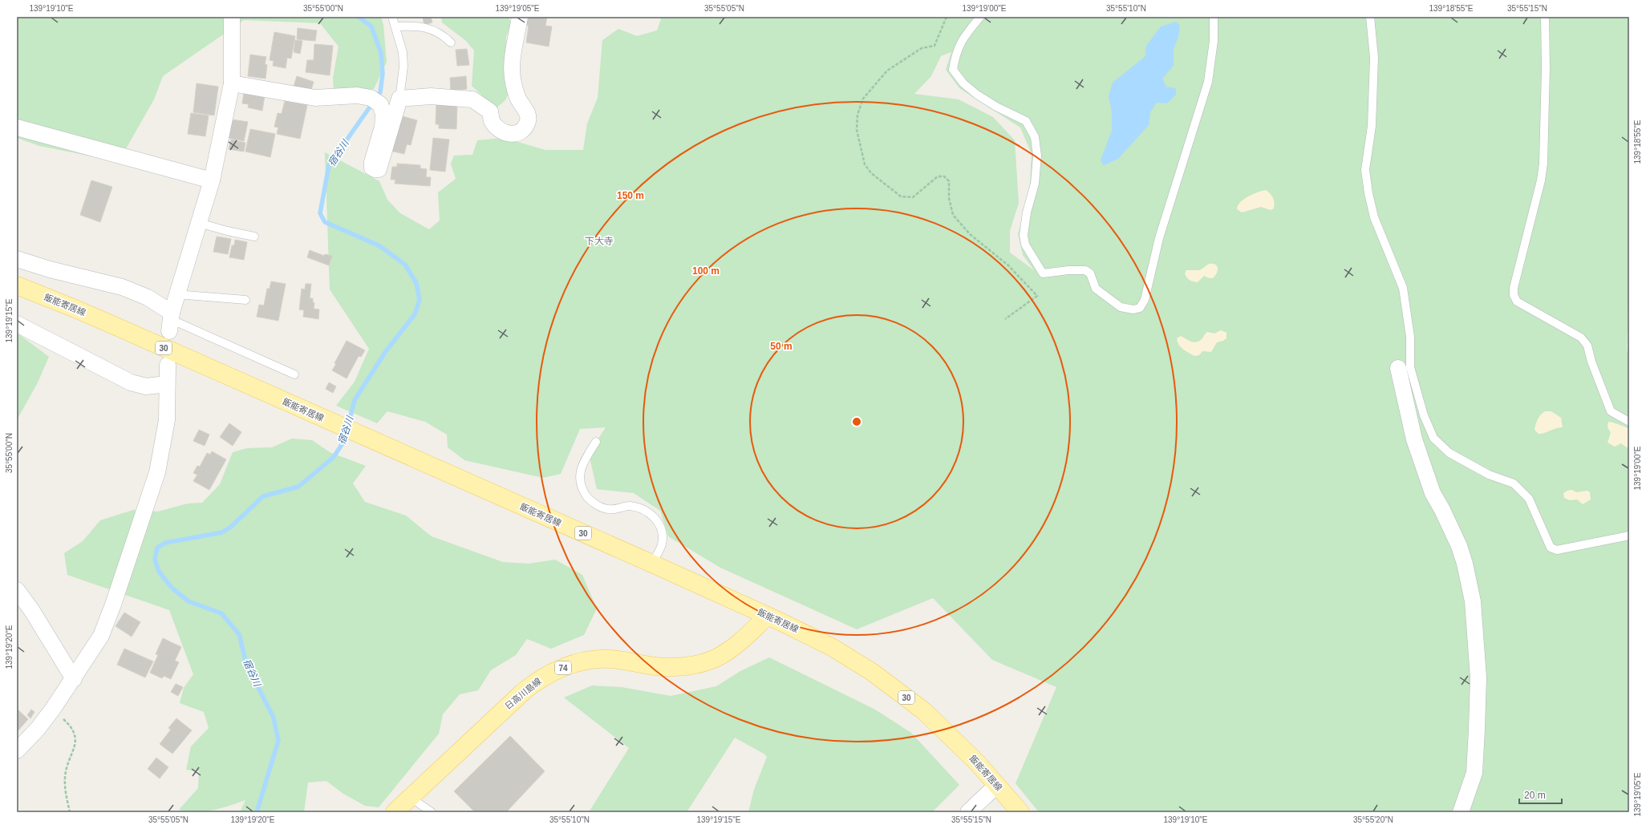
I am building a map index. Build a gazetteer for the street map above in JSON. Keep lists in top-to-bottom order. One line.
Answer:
{"streets":{"main road":["飯能寄居線","30","74","日高川島線"]},"crossings":[["飯能寄居線","日高川島線"]],"districts":["下大寺"],"water":["宿谷川"],"scale_bar":"20 m","coordinates":["139°19'10\"E","35°55'00\"N","139°19'05\"E","35°55'05\"N","139°19'00\"E","35°55'10\"N","139°18'55\"E","35°55'15\"N","139°19'15\"E","139°19'20\"E","35°55'20\"N"],"rings":["150 m","100 m","50 m"]}
